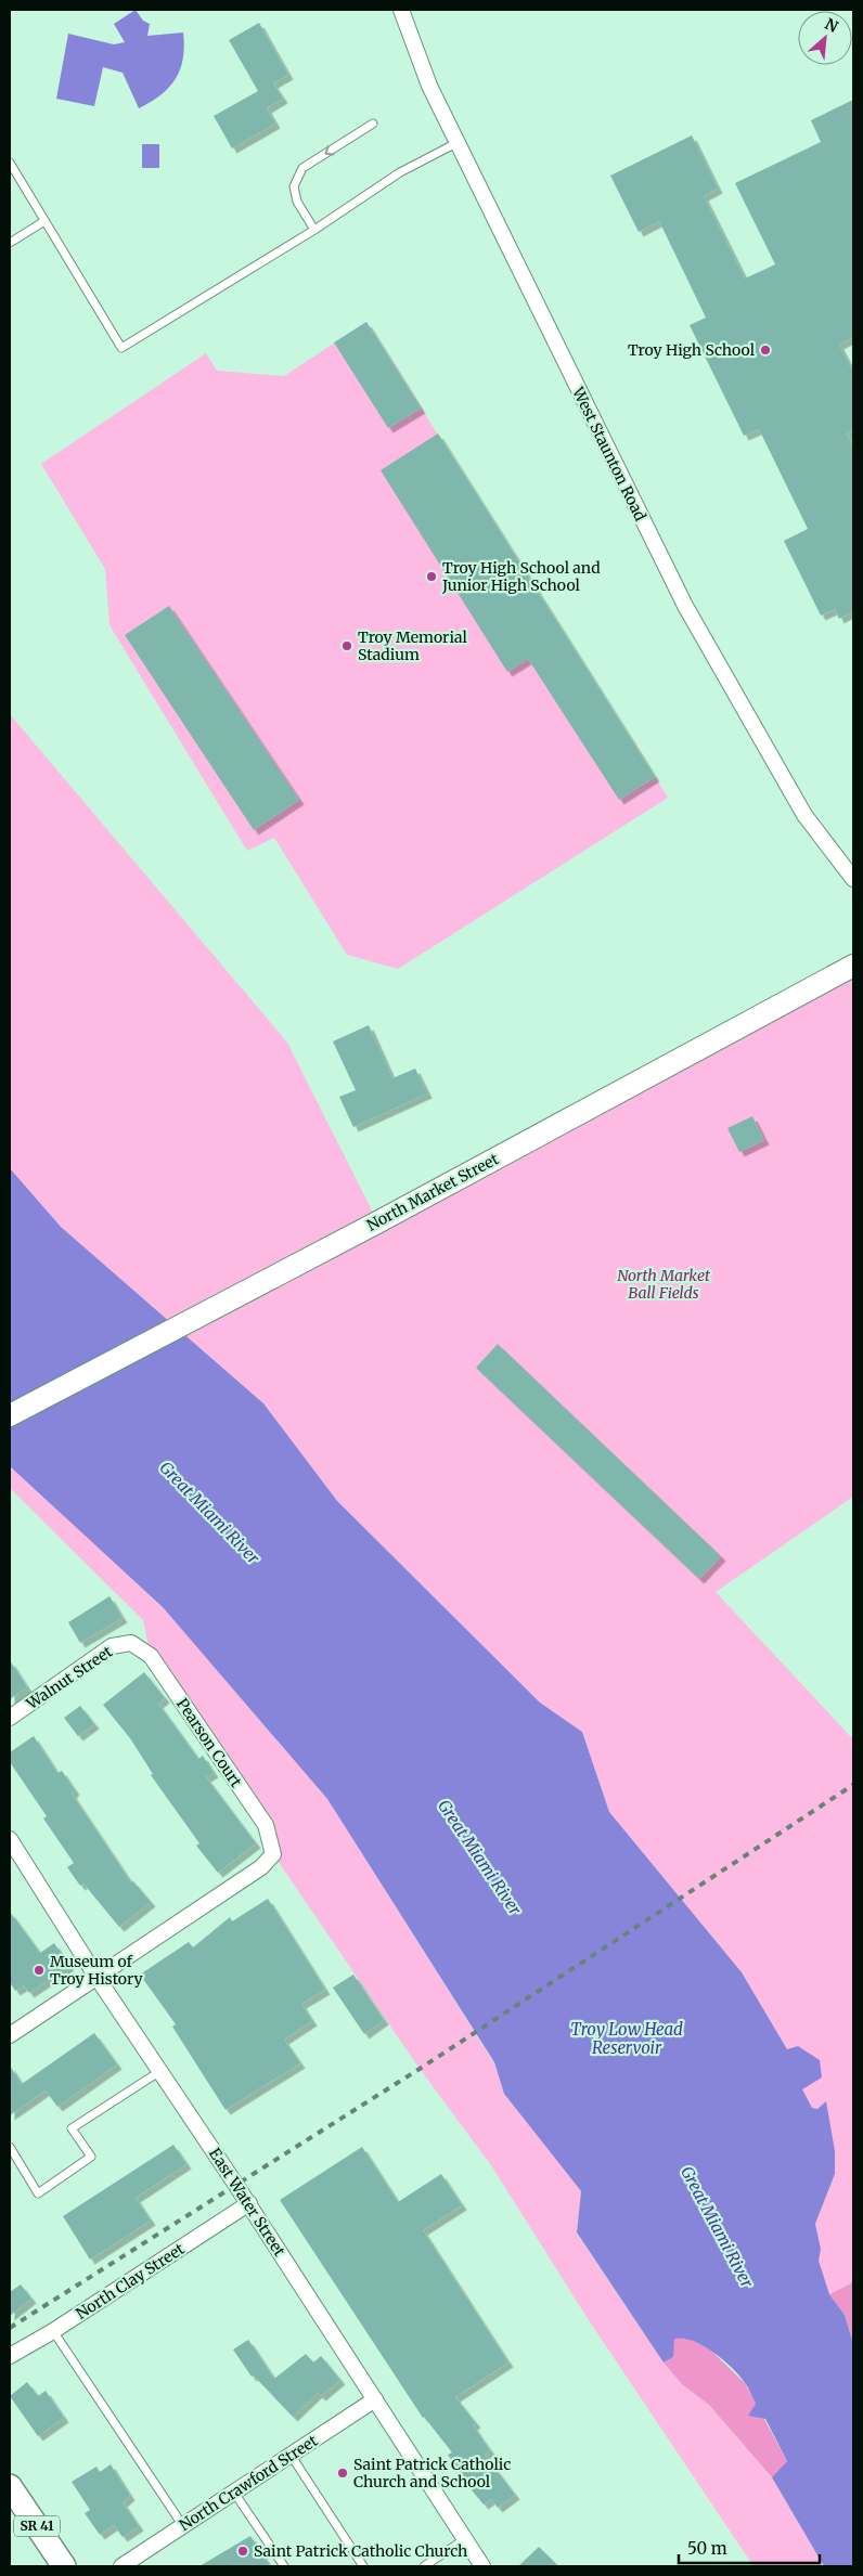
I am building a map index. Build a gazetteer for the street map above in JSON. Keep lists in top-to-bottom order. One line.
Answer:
{"streets":{"main road":["North Market Street","SR 41"],"street":["West Staunton Road","Walnut Street","Pearson Court","East Water Street","North Clay Street","North Crawford Street"]},"crossings":[["Walnut Street","Pearson Court"],["Pearson Court","East Water Street"],["East Water Street","North Clay Street"],["East Water Street","North Crawford Street"]],"water":["Great Miami River","Troy Low Head Reservoir"],"parks":["North Market Ball Fields"],"places":["Troy High School","Troy High School and Junior High School","Troy Memorial Stadium","Museum of Troy History","Saint Patrick Catholic Church and School","Saint Patrick Catholic Church"],"scale_bar":"50 m","north":"top right"}
